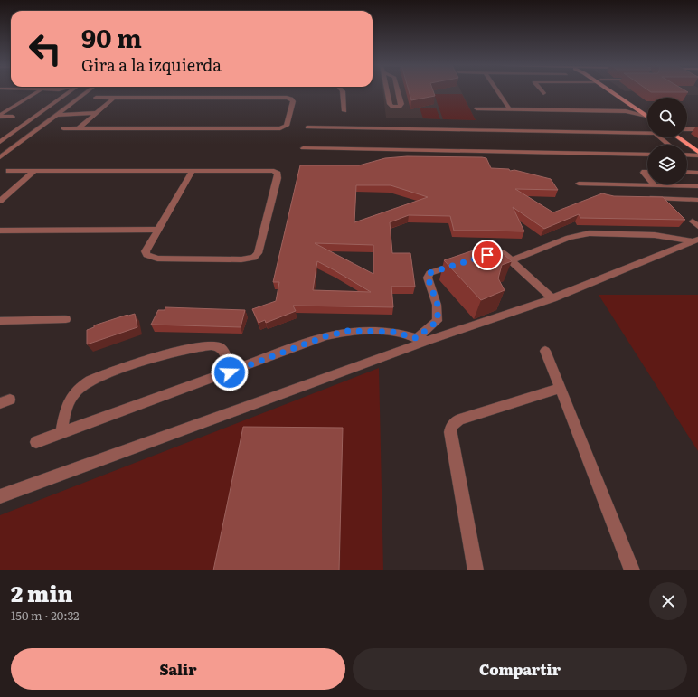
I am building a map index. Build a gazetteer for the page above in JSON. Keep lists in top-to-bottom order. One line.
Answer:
{"page":{"turn":["90 m","Gira a la izquierda"],"heading":["2 min","150 m · 20:32"],"buttons":["Salir","Compartir"]}}
